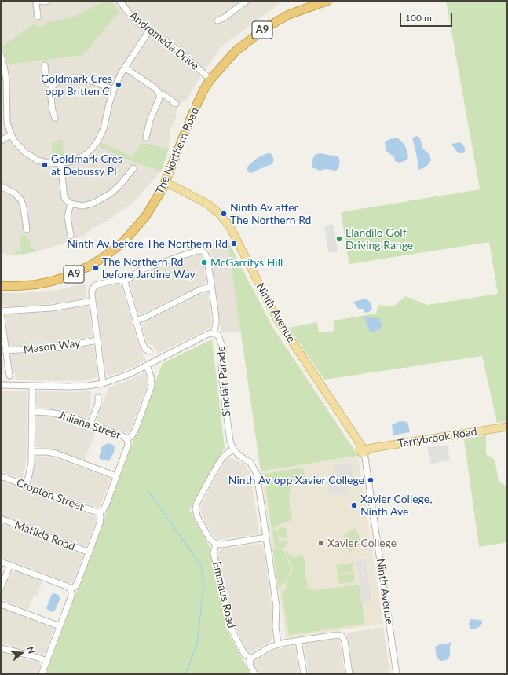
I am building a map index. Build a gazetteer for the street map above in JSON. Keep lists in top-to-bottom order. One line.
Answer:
{"streets":{"highway":["A9","The Northern Road"],"main road":["Ninth Avenue","Terrybrook Road"],"street":["Andromeda Drive","Mason Way","Sinclair Parade","Juliana Street","Cropton Street","Matilda Road","Emmaus Road"]},"crossings":[["Andromeda Drive","The Northern Road"],["The Northern Road","Ninth Avenue"],["Ninth Avenue","Terrybrook Road"]],"places":["Goldmark Cres opp Britten Cl","Goldmark Cres at Debussy Pl","Ninth Av after The Northern Rd","Llandilo Golf Driving Range","Ninth Av before The Northern Rd","McGarritys Hill","The Northern Rd before Jardine Way","Ninth Av opp Xavier College","Xavier College, Ninth Ave","Xavier College"],"scale_bar":"100 m","north":"right"}
